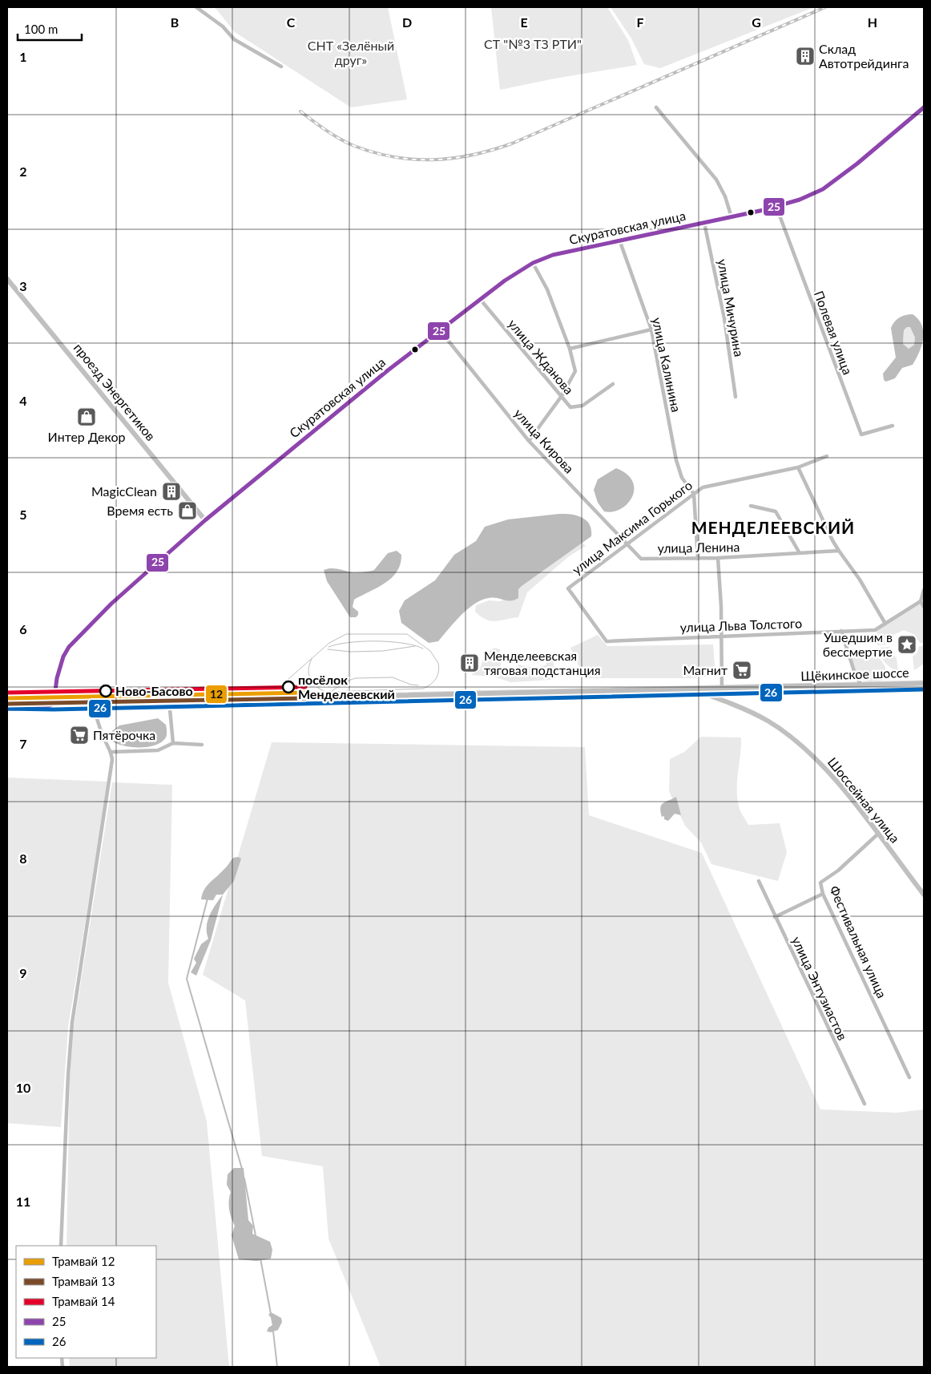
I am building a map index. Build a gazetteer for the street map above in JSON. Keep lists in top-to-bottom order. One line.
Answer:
{"streets":{"main road":["Щёкинское шоссе"],"street":["Скуратовская улица","улица Мичурина","Полевая улица","улица Жданова","улица Калинина","проезд Энергетиков","улица Кирова","улица Максима Горького","улица Ленина","улица Льва Толстого","Шоссейная улица","Фестивальная улица","улица Энтузиастов"]},"crossings":[["Скуратовская улица","улица Мичурина"],["Скуратовская улица","Полевая улица"],["Скуратовская улица","улица Жданова"],["Скуратовская улица","улица Калинина"],["Скуратовская улица","проезд Энергетиков"],["Скуратовская улица","улица Кирова"],["улица Калинина","улица Максима Горького"],["улица Кирова","улица Максима Горького"],["улица Кирова","улица Ленина"],["улица Максима Горького","улица Льва Толстого"],["Щёкинское шоссе","Шоссейная улица"],["Шоссейная улица","Фестивальная улица"]],"districts":["МЕНДЕЛЕЕВСКИЙ"],"parks":["СТ \"№3 ТЗ РТИ\"","СНТ «Зелёный друг»"],"places":{"building":["Склад Автотрейдинга","MagicClean","Менделеевская тяговая подстанция"],"shop":["Интер Декор","Время есть"],"place":["Ушедшим в бессмертие"],"supermarket":["Магнит","Пятёрочка"],"other":["посёлок Менделеевский","Ново-Басово"]},"lines":["transit line 25","tram line 14","transit line 26","tram line 12","tram line 13"],"legend":["Трамвай 12","Трамвай 13","Трамвай 14","25","26"],"scale_bar":"100 m","grid":{"columns":["B","C","D","E","F","G","H"],"rows":["1","2","3","4","5","6","7","8","9","10","11"]}}
